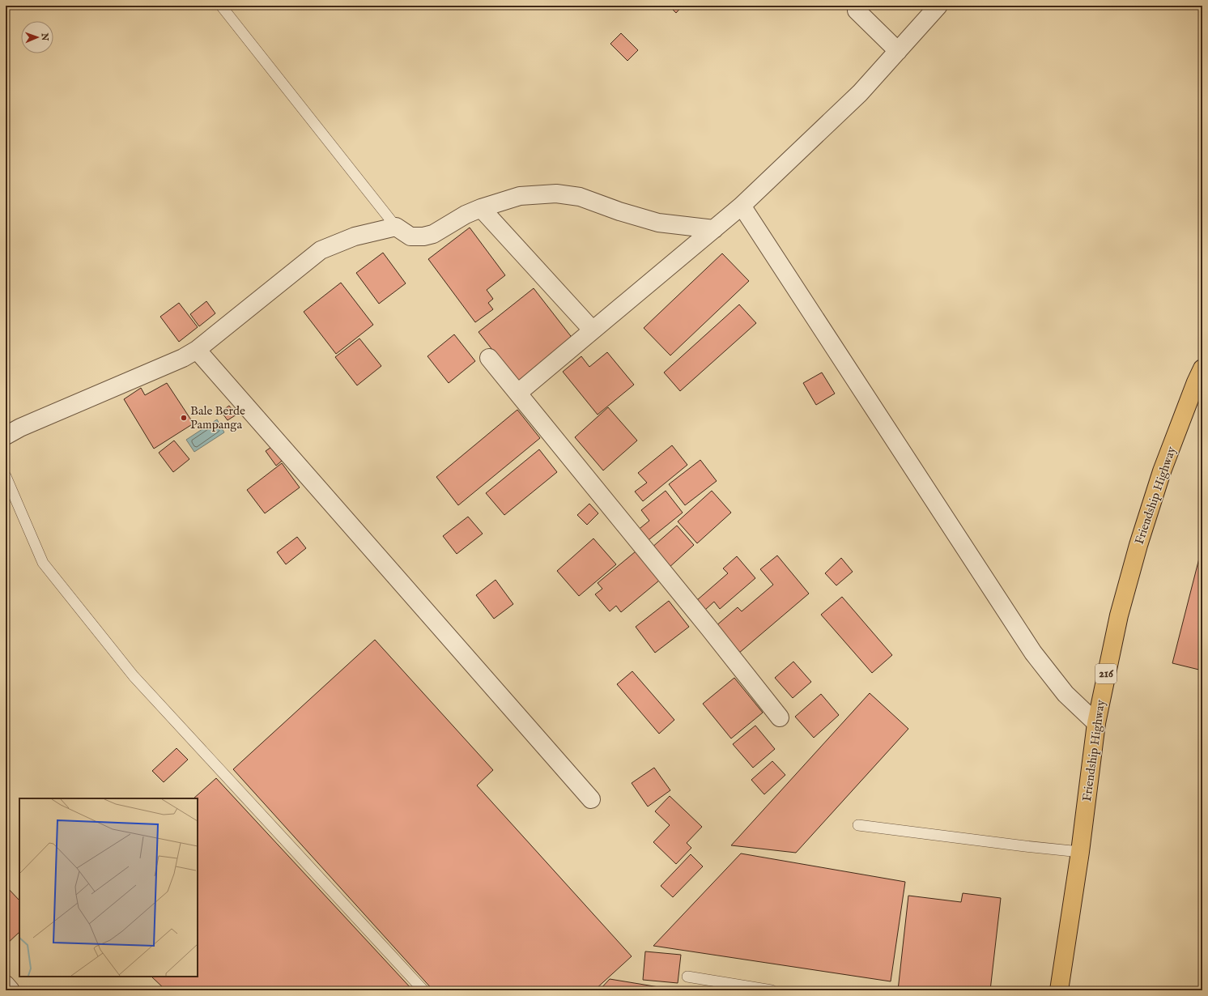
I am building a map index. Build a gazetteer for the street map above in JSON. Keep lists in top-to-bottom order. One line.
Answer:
{"streets":{"main road":["Friendship Highway","216"]},"places":["Bale Berde Pampanga"],"north":"right"}
